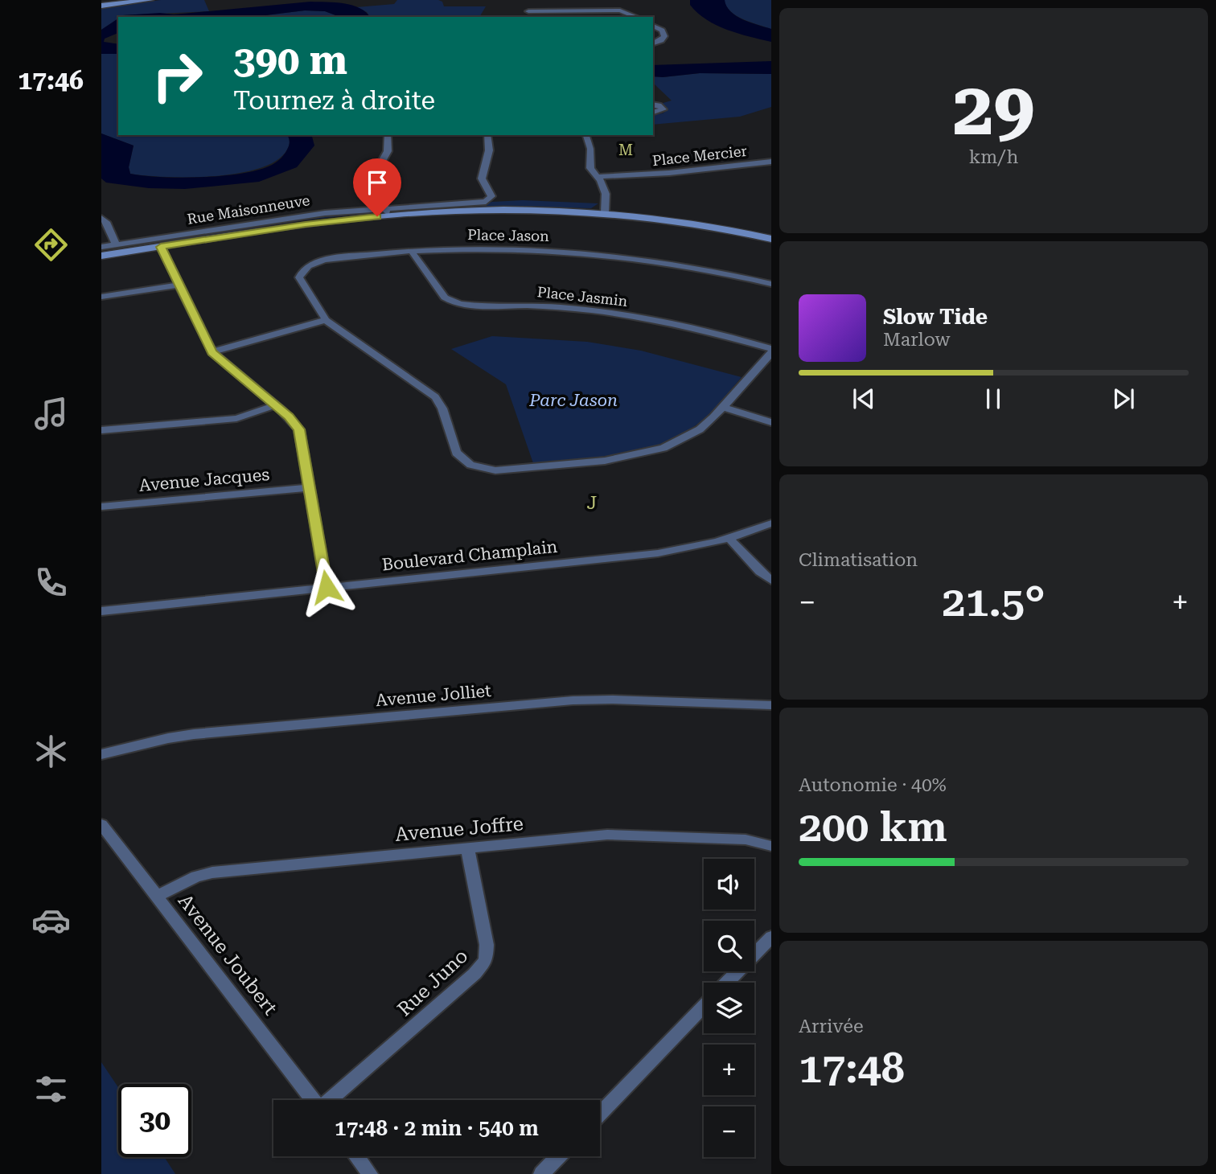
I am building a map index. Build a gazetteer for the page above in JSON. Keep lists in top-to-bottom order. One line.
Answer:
{"streets":{"street":["Place Mercier","Rue Maisonneuve","Place Jason","Place Jasmin","Avenue Jacques","Boulevard Champlain","Avenue Jolliet","Avenue Joffre","Avenue Joubert","Rue Juno"]},"crossings":[["Place Jason","Place Jasmin"],["Avenue Joffre","Avenue Joubert"],["Avenue Joffre","Rue Juno"]],"districts":["M","J"],"parks":["Parc Jason"],"page":{"tabs":"17:46","tile":[["29","km/h"],"Climatisation",["Autonomie · 40%","200 km"],["Arrivée","17:48"]],"turn":["390 m","Tournez à droite"],"song":["Slow Tide","Marlow"],"heat":["−","21.5°","+"],"map_buttons":["+","−"],"limit":"30","trip":"17:48 · 2 min · 540 m"}}
